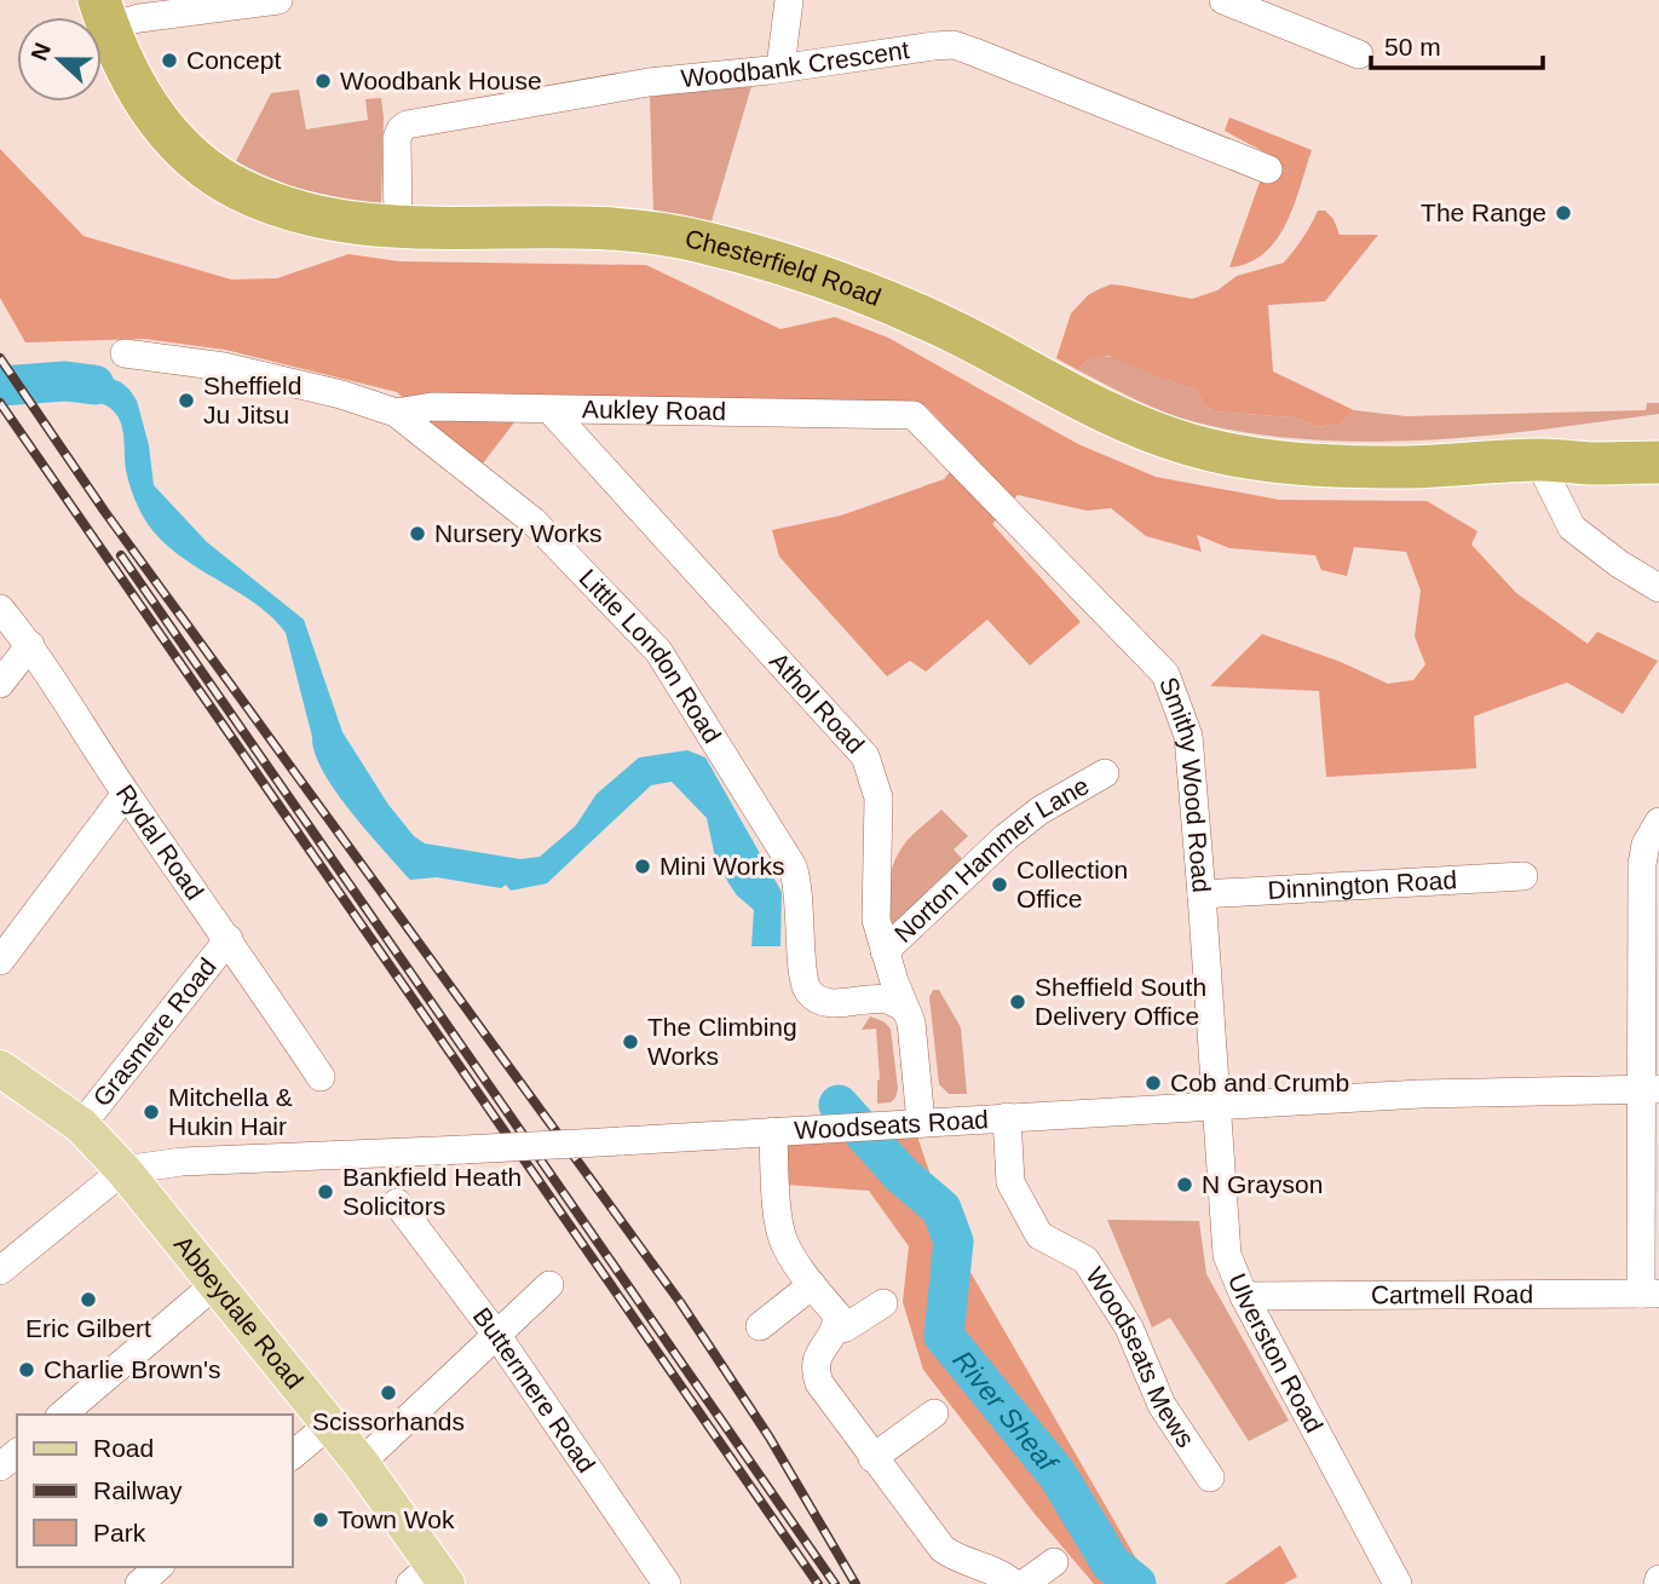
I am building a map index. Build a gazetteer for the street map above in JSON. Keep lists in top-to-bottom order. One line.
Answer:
{"streets":{"highway":["Chesterfield Road"],"main road":["Abbeydale Road"],"street":["Woodbank Crescent","Aukley Road","Little London Road","Athol Road","Smithy Wood Road","Rydal Road","Norton Hammer Lane","Dinnington Road","Grasmere Road","Woodseats Road","Cartmell Road","Ulverston Road","Woodseats Mews","Buttermere Road"]},"crossings":[["Woodbank Crescent","Chesterfield Road"],["Aukley Road","Little London Road"],["Aukley Road","Athol Road"],["Aukley Road","Smithy Wood Road"],["Little London Road","Athol Road"],["Athol Road","Norton Hammer Lane"],["Athol Road","Woodseats Road"],["Smithy Wood Road","Dinnington Road"],["Smithy Wood Road","Woodseats Road"],["Smithy Wood Road","Ulverston Road"],["Rydal Road","Grasmere Road"],["Grasmere Road","Abbeydale Road"],["Woodseats Road","Abbeydale Road"],["Woodseats Road","Ulverston Road"],["Woodseats Road","Woodseats Mews"],["Cartmell Road","Ulverston Road"]],"water":["River Sheaf"],"places":["Concept","Woodbank House","The Range","Sheffield Ju Jitsu","Nursery Works","Mini Works","Collection Office","Sheffield South Delivery Office","The Climbing Works","Cob and Crumb","Mitchella & Hukin Hair","N Grayson","Bankfield Heath Solicitors","Eric Gilbert","Charlie Brown's","Scissorhands","Town Wok"],"legend":["Road","Railway","Park"],"scale_bar":"50 m","north":"left"}
